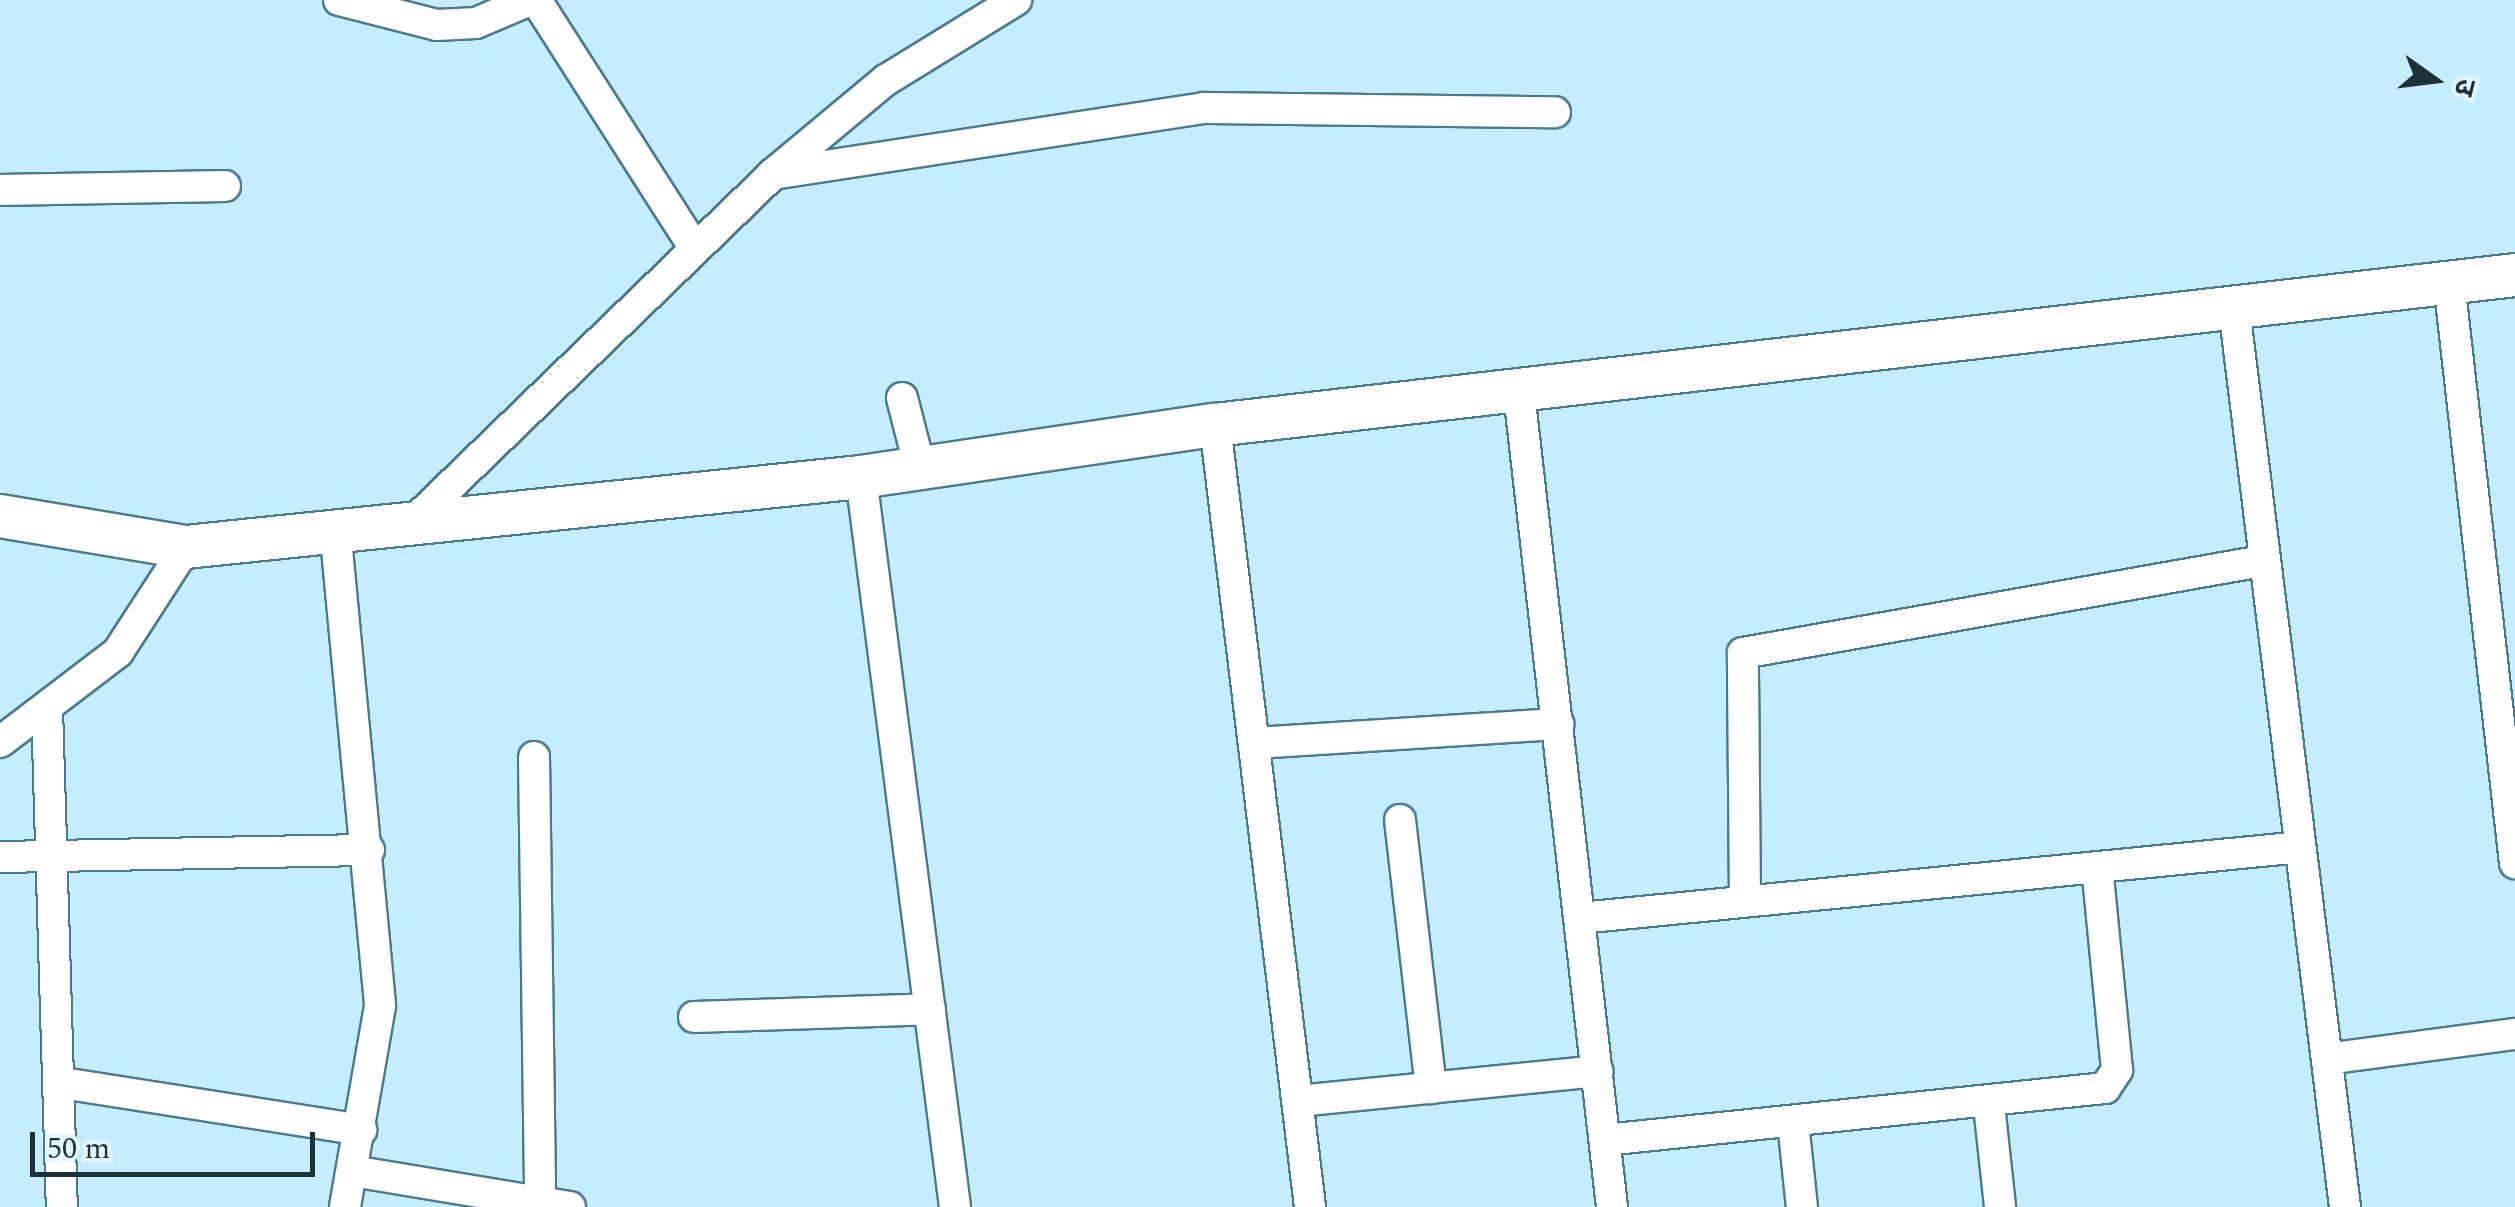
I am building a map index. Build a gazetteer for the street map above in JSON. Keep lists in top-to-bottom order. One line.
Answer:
{"scale_bar":"50 m","north":"right"}
